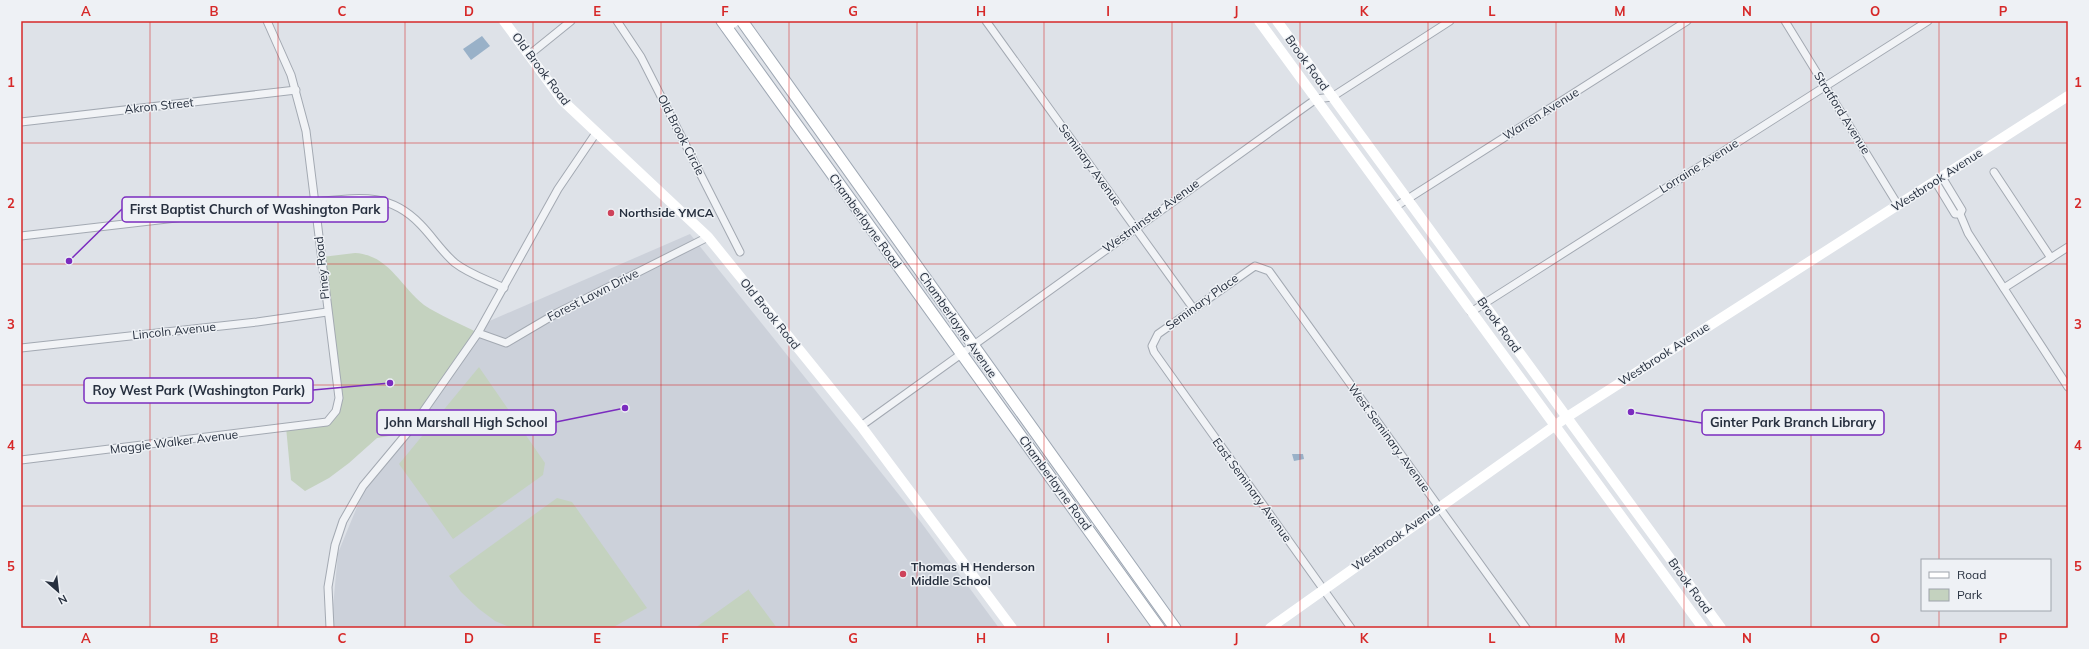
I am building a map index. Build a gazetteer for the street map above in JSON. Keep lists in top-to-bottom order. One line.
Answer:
{"streets":{"main road":["Chamberlayne Road","Chamberlayne Avenue"],"street":["Brook Road","Old Brook Road","Akron Street","Stratford Avenue","Warren Avenue","Old Brook Circle","Seminary Avenue","Lorraine Avenue","Westbrook Avenue","Westminster Avenue","Piney Road","Forest Lawn Drive","Seminary Place","Lincoln Avenue","West Seminary Avenue","Maggie Walker Avenue","East Seminary Avenue"]},"crossings":[["Brook Road","Warren Avenue"],["Brook Road","Lorraine Avenue"],["Brook Road","Westbrook Avenue"],["Brook Road","Westminster Avenue"],["Old Brook Road","Westminster Avenue"],["Old Brook Road","Forest Lawn Drive"],["Akron Street","Piney Road"],["Stratford Avenue","Lorraine Avenue"],["Stratford Avenue","Westbrook Avenue"],["Seminary Avenue","Westminster Avenue"],["Seminary Avenue","Seminary Place"],["Westbrook Avenue","West Seminary Avenue"],["Westbrook Avenue","East Seminary Avenue"],["Westminster Avenue","Chamberlayne Road"],["Westminster Avenue","Chamberlayne Avenue"],["Piney Road","Lincoln Avenue"],["Piney Road","Maggie Walker Avenue"],["Seminary Place","West Seminary Avenue"],["Seminary Place","East Seminary Avenue"]],"places":["Northside YMCA","First Baptist Church of Washington Park","Roy West Park (Washington Park)","John Marshall High School","Ginter Park Branch Library","Thomas H Henderson Middle School"],"legend":["Road","Park"],"north":"bottom right","grid":{"columns":["A","B","C","D","E","F","G","H","I","J","K","L","M","N","O","P"],"rows":["1","2","3","4","5"]}}
